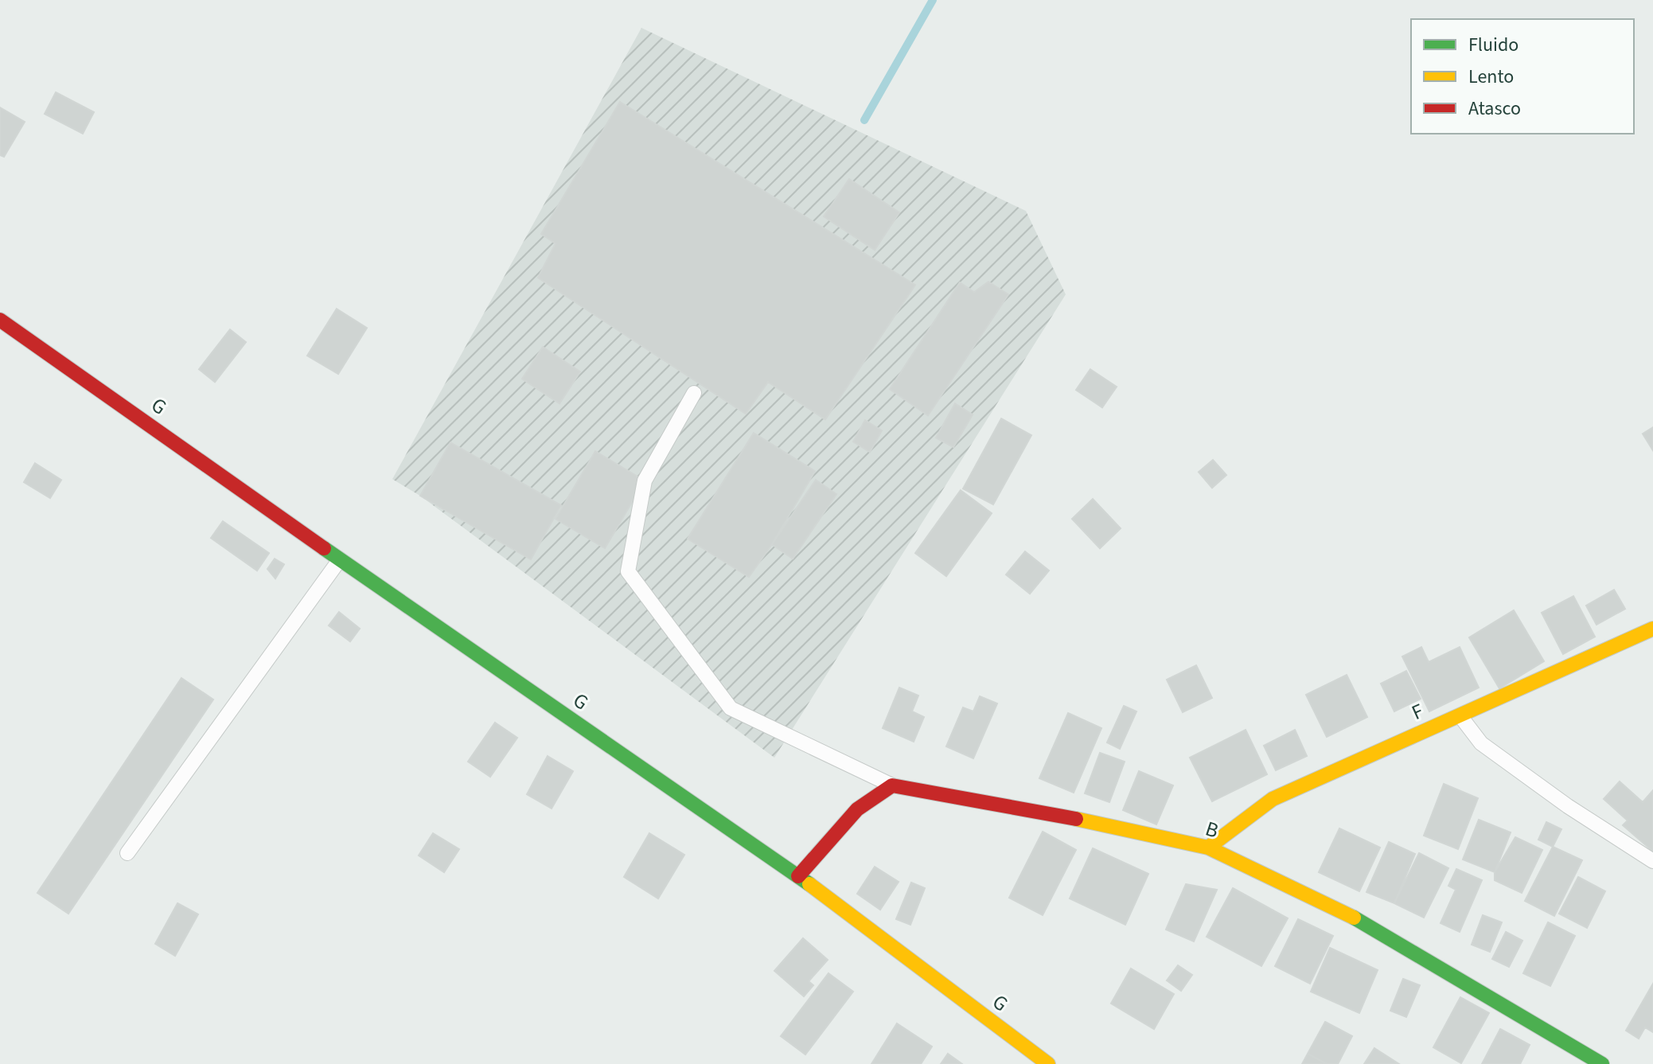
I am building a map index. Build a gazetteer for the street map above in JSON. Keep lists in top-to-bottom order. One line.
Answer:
{"streets":{"street":["G","F","B"]},"crossings":[["F","B"]],"legend":["Fluido","Lento","Atasco"]}
